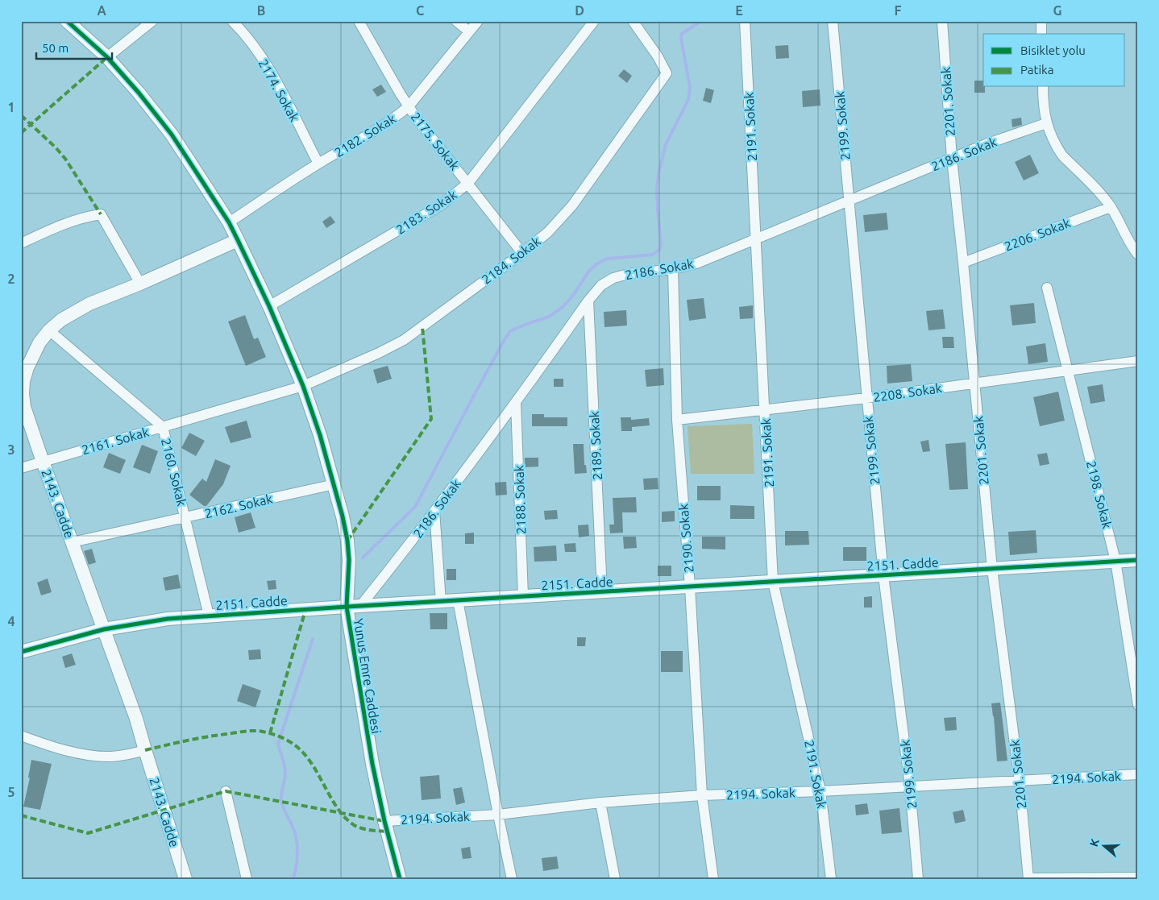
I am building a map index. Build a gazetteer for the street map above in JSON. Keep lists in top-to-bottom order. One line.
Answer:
{"streets":{"street":["2174. Sokak","2201. Sokak","2199. Sokak","2191. Sokak","2182. Sokak","2175. Sokak","2186. Sokak","2183. Sokak","2206. Sokak","2184. Sokak","2208. Sokak","2161. Sokak","2189. Sokak","2160. Sokak","2198. Sokak","2188. Sokak","2143. Cadde","2162. Sokak","2190. Sokak","2151. Cadde","Yunus Emre Caddesi","2194. Sokak"]},"crossings":[["2174. Sokak","2182. Sokak"],["2201. Sokak","2186. Sokak"],["2201. Sokak","2206. Sokak"],["2201. Sokak","2208. Sokak"],["2201. Sokak","2151. Cadde"],["2201. Sokak","2194. Sokak"],["2199. Sokak","2186. Sokak"],["2199. Sokak","2208. Sokak"],["2199. Sokak","2151. Cadde"],["2199. Sokak","2194. Sokak"],["2191. Sokak","2186. Sokak"],["2191. Sokak","2208. Sokak"],["2191. Sokak","2151. Cadde"],["2191. Sokak","2194. Sokak"],["2182. Sokak","2175. Sokak"],["2182. Sokak","Yunus Emre Caddesi"],["2175. Sokak","2183. Sokak"],["2175. Sokak","2184. Sokak"],["2186. Sokak","2189. Sokak"],["2186. Sokak","2188. Sokak"],["2186. Sokak","2190. Sokak"],["2186. Sokak","2151. Cadde"],["2183. Sokak","Yunus Emre Caddesi"],["2184. Sokak","2161. Sokak"],["2184. Sokak","Yunus Emre Caddesi"],["2208. Sokak","2198. Sokak"],["2208. Sokak","2190. Sokak"],["2161. Sokak","2160. Sokak"],["2161. Sokak","2143. Cadde"],["2161. Sokak","Yunus Emre Caddesi"],["2189. Sokak","2151. Cadde"],["2160. Sokak","2143. Cadde"],["2160. Sokak","2162. Sokak"],["2160. Sokak","2151. Cadde"],["2198. Sokak","2151. Cadde"],["2188. Sokak","2151. Cadde"],["2143. Cadde","2162. Sokak"],["2143. Cadde","2151. Cadde"],["2143. Cadde","Yunus Emre Caddesi"],["2162. Sokak","Yunus Emre Caddesi"],["2190. Sokak","2151. Cadde"],["2190. Sokak","2194. Sokak"],["2151. Cadde","Yunus Emre Caddesi"],["Yunus Emre Caddesi","2194. Sokak"]],"legend":["Bisiklet yolu","Patika"],"scale_bar":"50 m","north":"left","grid":{"columns":["A","B","C","D","E","F","G"],"rows":["1","2","3","4","5"]}}
